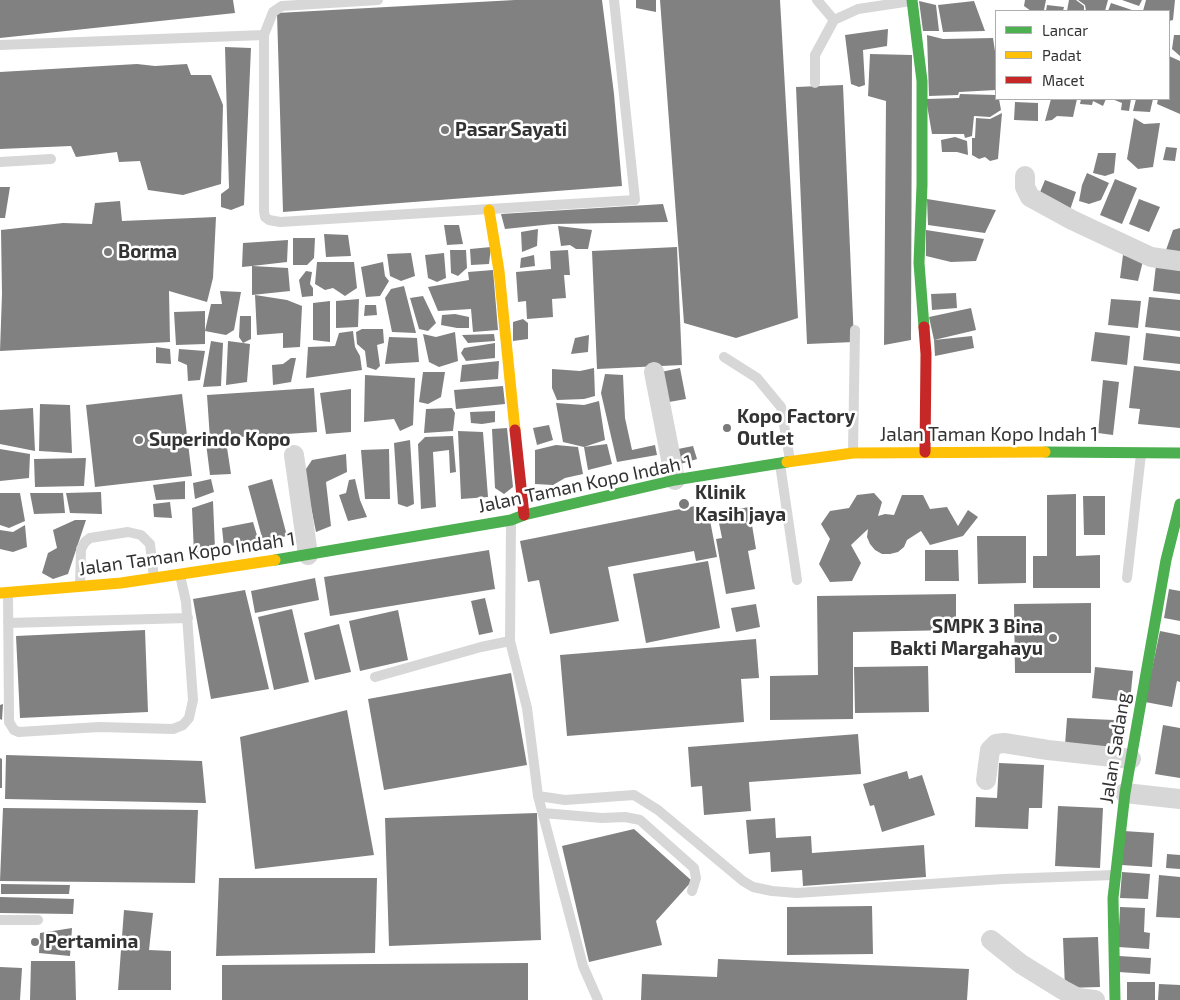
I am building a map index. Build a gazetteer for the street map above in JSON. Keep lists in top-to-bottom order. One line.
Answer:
{"streets":{"street":["Jalan Taman Kopo Indah 1","Jalan Sadang"]},"places":["Pasar Sayati","Borma","Kopo Factory Outlet","Superindo Kopo","Klinik Kasih jaya","SMPK 3 Bina Bakti Margahayu","Pertamina"],"legend":["Lancar","Padat","Macet"]}
